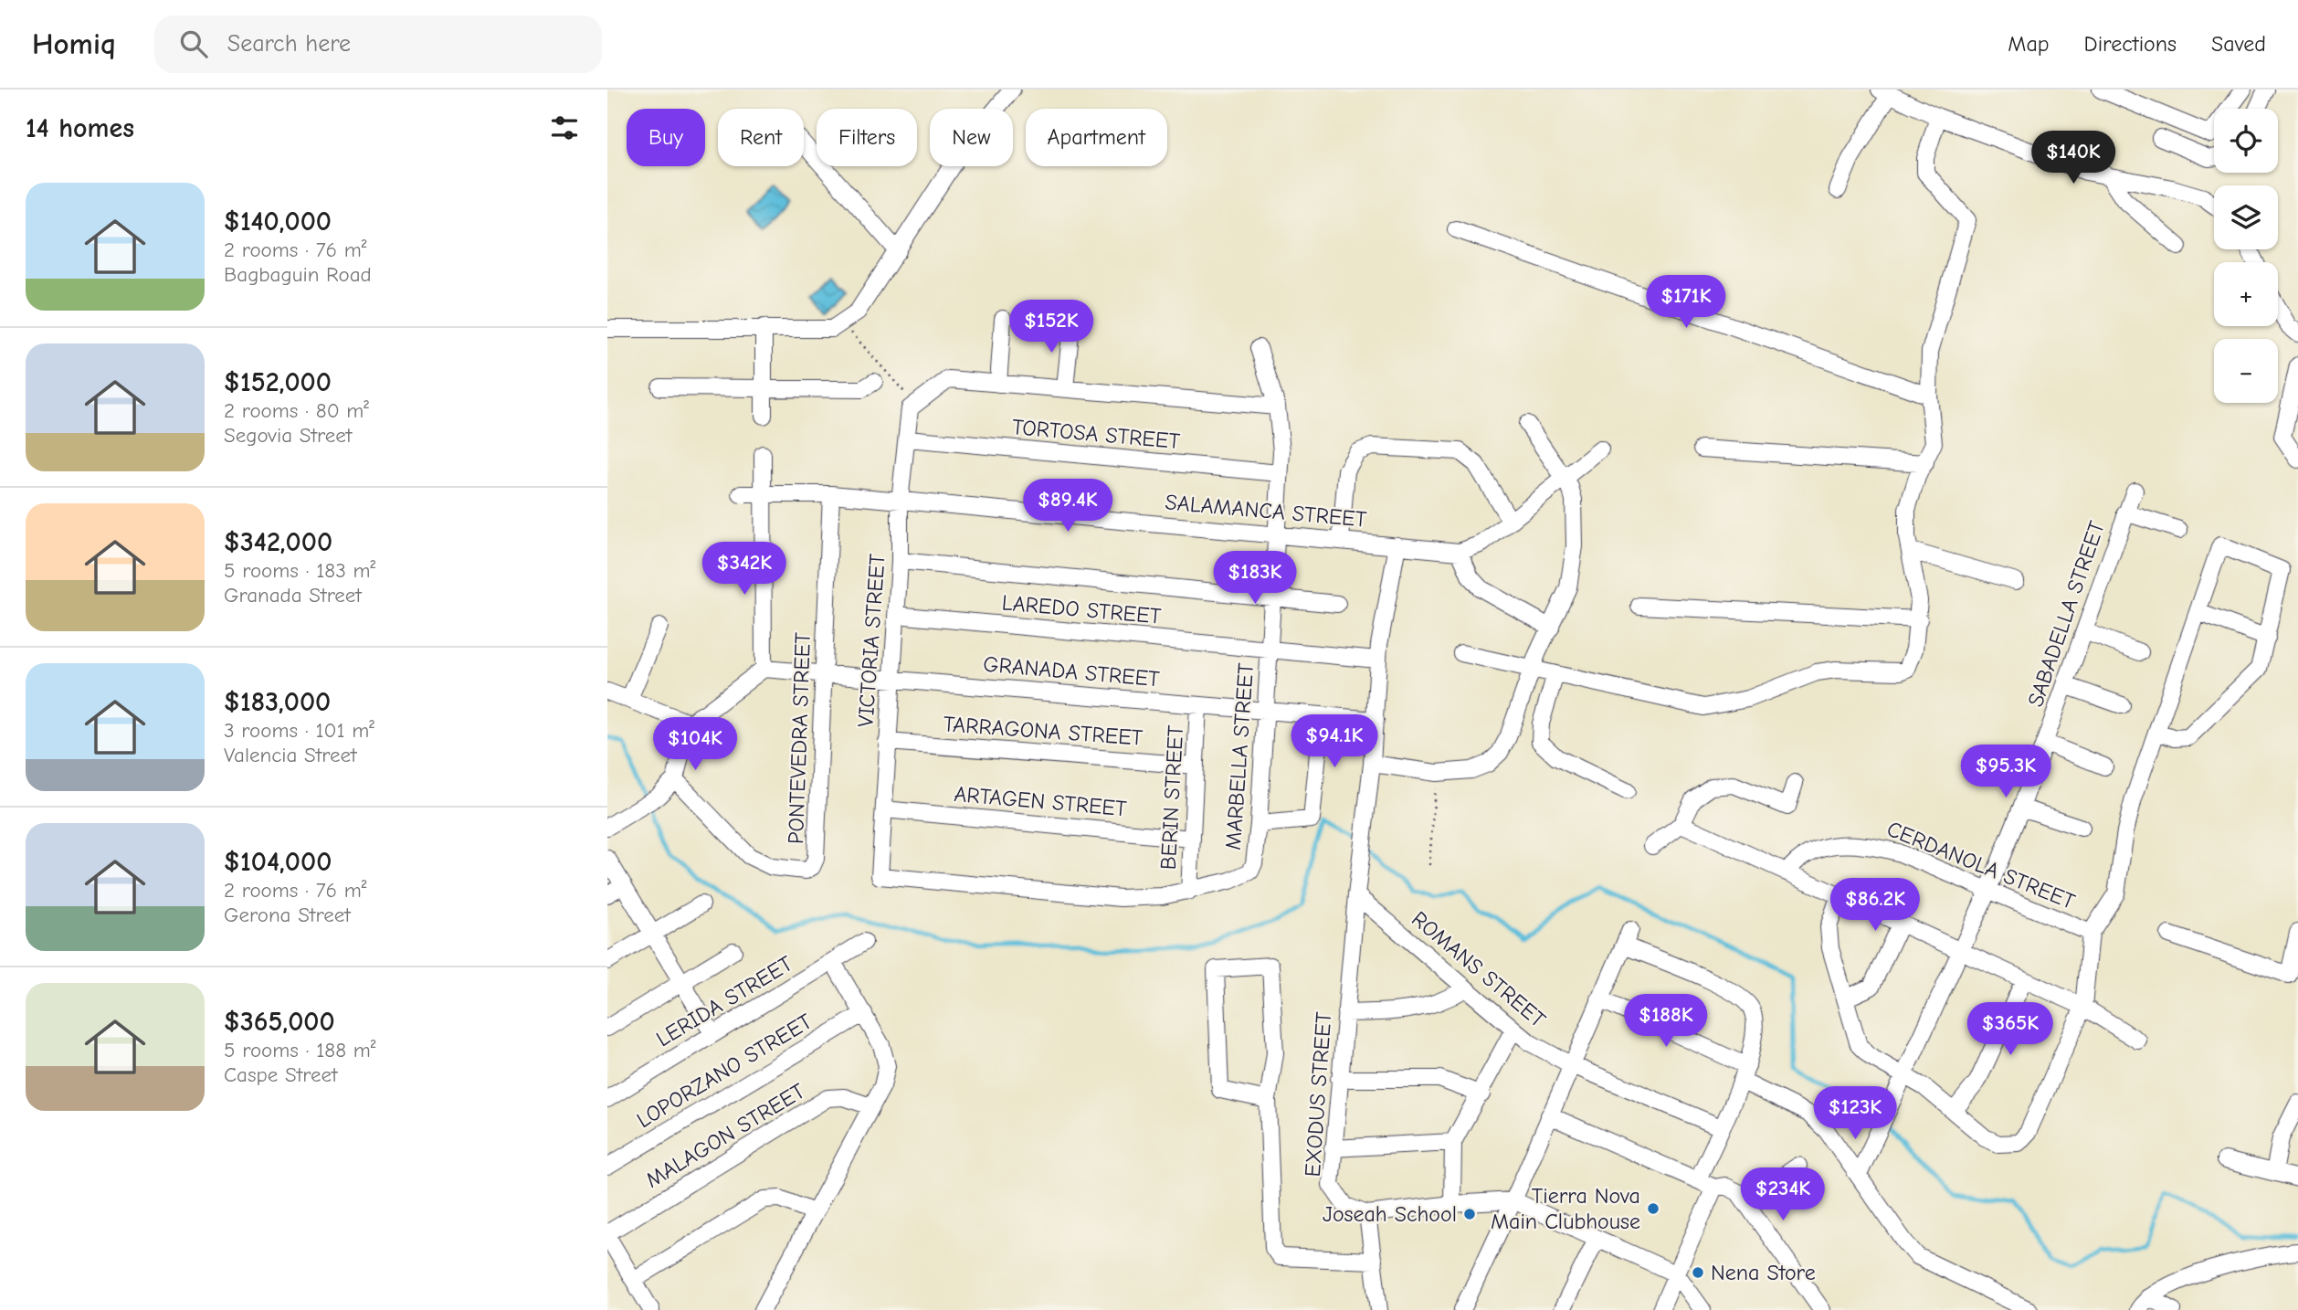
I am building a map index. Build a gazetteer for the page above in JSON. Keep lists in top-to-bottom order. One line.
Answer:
{"streets":{"street":["TORTOSA STREET","SALAMANCA STREET","LAREDO STREET","SABADELLA STREET","VICTORIA STREET","GRANADA STREET","TARRAGONA STREET","PONTEVEDRA STREET","MARBELLA STREET","BERIN STREET","ARTAGEN STREET","CERDANOLA STREET","ROMANS STREET","LERIDA STREET","LOPORZANO STREET","EXODUS STREET","MALAGON STREET"]},"crossings":[["TORTOSA STREET","VICTORIA STREET"],["TORTOSA STREET","MARBELLA STREET"],["SALAMANCA STREET","VICTORIA STREET"],["SALAMANCA STREET","PONTEVEDRA STREET"],["SALAMANCA STREET","MARBELLA STREET"],["SALAMANCA STREET","EXODUS STREET"],["LAREDO STREET","VICTORIA STREET"],["LAREDO STREET","MARBELLA STREET"],["LAREDO STREET","EXODUS STREET"],["SABADELLA STREET","CERDANOLA STREET"],["VICTORIA STREET","GRANADA STREET"],["VICTORIA STREET","TARRAGONA STREET"],["VICTORIA STREET","MARBELLA STREET"],["VICTORIA STREET","ARTAGEN STREET"],["GRANADA STREET","PONTEVEDRA STREET"],["GRANADA STREET","MARBELLA STREET"],["GRANADA STREET","BERIN STREET"],["GRANADA STREET","EXODUS STREET"],["TARRAGONA STREET","BERIN STREET"],["MARBELLA STREET","BERIN STREET"],["BERIN STREET","ARTAGEN STREET"],["ROMANS STREET","EXODUS STREET"]],"places":["Tierra Nova Main Clubhouse","Joseah School","Nena Store"],"page":{"header":"Homiq","search":"Search here","nav":["Map","Directions","Saved"],"heading":"14 homes","map_buttons":["+","−"],"chip":["Buy","Rent","Filters","New","Apartment"],"price":["$140K","$171K","$152K","$89.4K","$342K","$183K","$94.1K","$104K","$95.3K","$86.2K","$188K","$365K","$123K","$234K"],"list":[{"name":"$140,000","note":"2 rooms · 76 m² · Bagbaguin Road"},{"name":"$152,000","note":"2 rooms · 80 m² · Segovia Street"},{"name":"$342,000","note":"5 rooms · 183 m² · Granada Street"},{"name":"$183,000","note":"3 rooms · 101 m² · Valencia Street"},{"name":"$104,000","note":"2 rooms · 76 m² · Gerona Street"},{"name":"$365,000","note":"5 rooms · 188 m² · Caspe Street"}]}}
